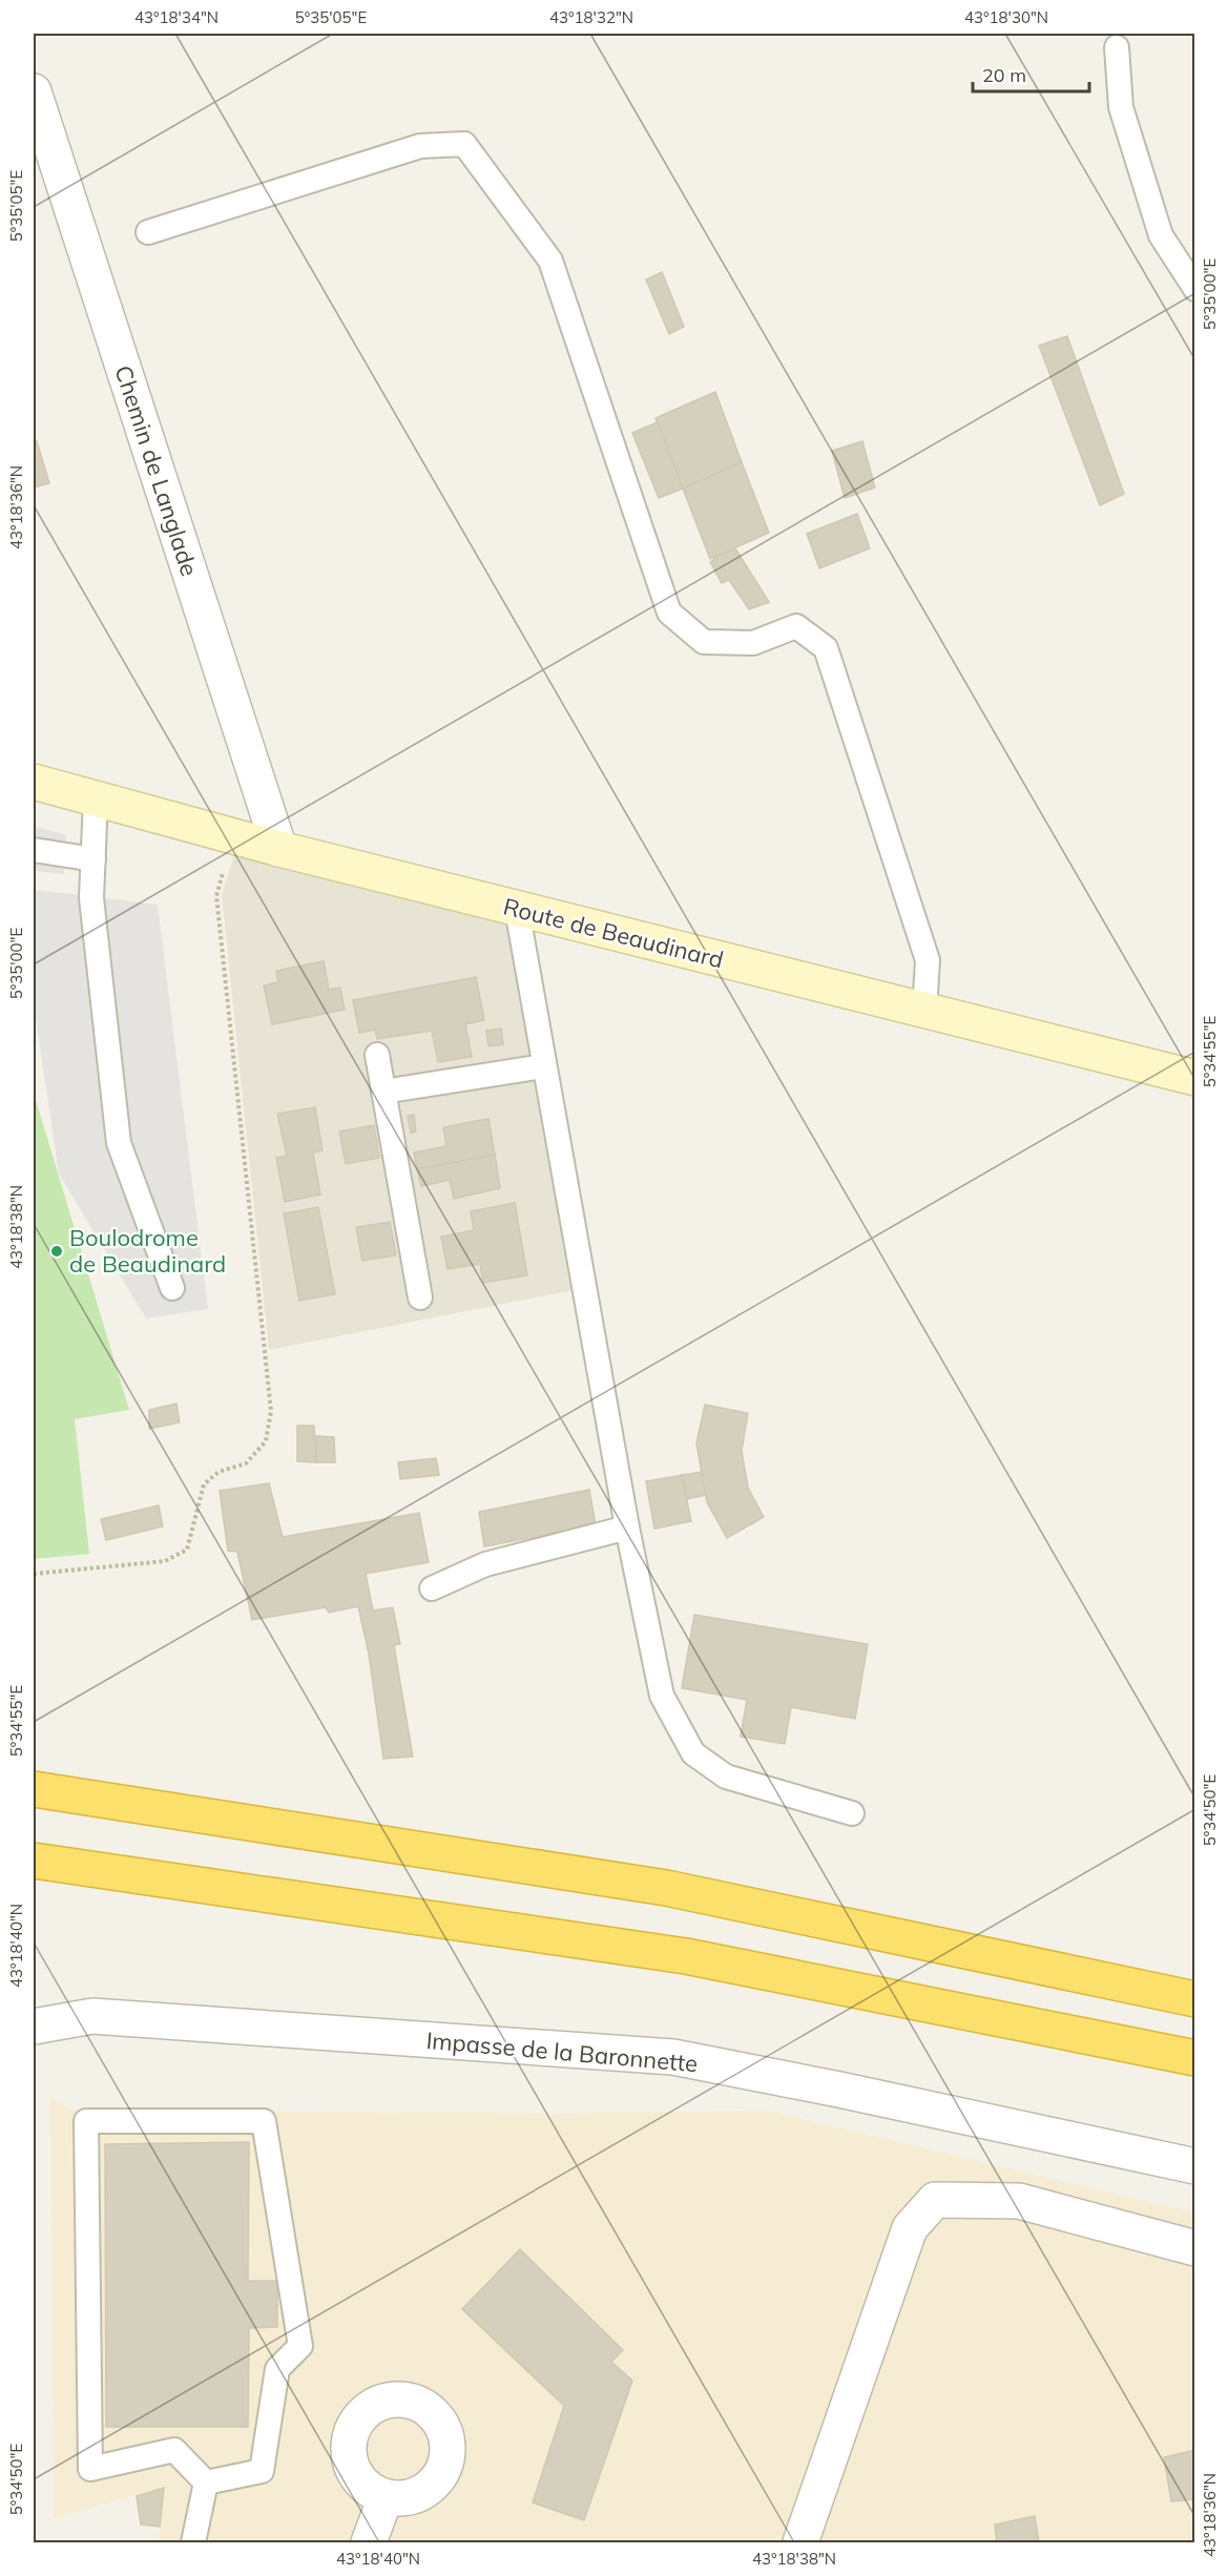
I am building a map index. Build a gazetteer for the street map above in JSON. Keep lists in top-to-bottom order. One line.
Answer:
{"streets":{"street":["Chemin de Langlade","Route de Beaudinard","Impasse de la Baronnette"]},"crossings":[["Chemin de Langlade","Route de Beaudinard"]],"places":["Boulodrome de Beaudinard"],"scale_bar":"20 m","coordinates":["43°18'34\"N","5°35'05\"E","43°18'32\"N","43°18'30\"N","5°35'00\"E","43°18'36\"N","5°34'55\"E","43°18'38\"N","5°34'50\"E","43°18'40\"N"]}
